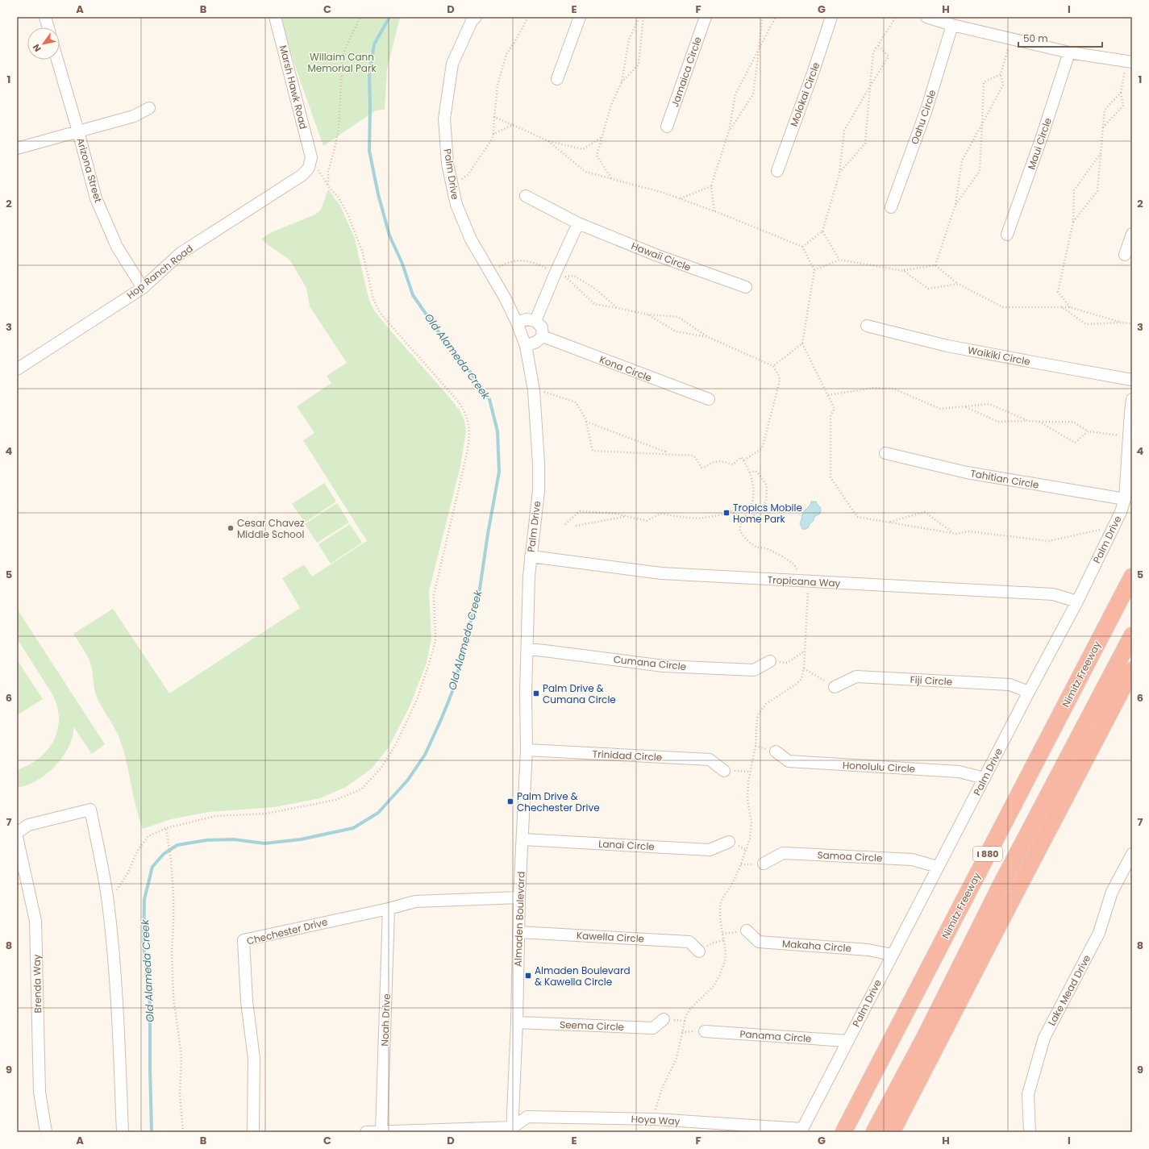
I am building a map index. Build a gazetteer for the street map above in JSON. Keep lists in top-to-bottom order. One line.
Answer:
{"streets":{"highway":["Nimitz Freeway","I 880"],"street":["Jamaica Circle","Marsh Hawk Road","Molokai Circle","Oahu Circle","Maui Circle","Arizona Street","Palm Drive","Hawaii Circle","Hop Ranch Road","Waikiki Circle","Kona Circle","Tahitian Circle","Tropicana Way","Cumana Circle","Fiji Circle","Trinidad Circle","Honolulu Circle","Lanai Circle","Samoa Circle","Almaden Boulevard","Chechester Drive","Kawella Circle","Makaha Circle","Brenda Way","Lake Mead Drive","Noah Drive","Seema Circle","Panama Circle","Hoya Way"]},"crossings":[["Marsh Hawk Road","Hop Ranch Road"],["Arizona Street","Hop Ranch Road"],["Palm Drive","Tahitian Circle"],["Palm Drive","Tropicana Way"],["Palm Drive","Cumana Circle"],["Palm Drive","Fiji Circle"],["Palm Drive","Honolulu Circle"],["Palm Drive","Samoa Circle"],["Palm Drive","Almaden Boulevard"],["Palm Drive","Makaha Circle"],["Palm Drive","Panama Circle"],["Palm Drive","Hoya Way"],["Trinidad Circle","Almaden Boulevard"],["Lanai Circle","Almaden Boulevard"],["Almaden Boulevard","Chechester Drive"],["Almaden Boulevard","Kawella Circle"],["Almaden Boulevard","Seema Circle"],["Almaden Boulevard","Hoya Way"],["Chechester Drive","Noah Drive"]],"water":["Old Alameda Creek"],"parks":["Willaim Cann Memorial Park"],"places":{"transit":["Tropics Mobile Home Park","Palm Drive & Cumana Circle","Palm Drive & Chechester Drive","Almaden Boulevard & Kawella Circle"],"other":["Cesar Chavez Middle School"]},"scale_bar":"50 m","north":"bottom left","grid":{"columns":["A","B","C","D","E","F","G","H","I"],"rows":["1","2","3","4","5","6","7","8","9"]}}
